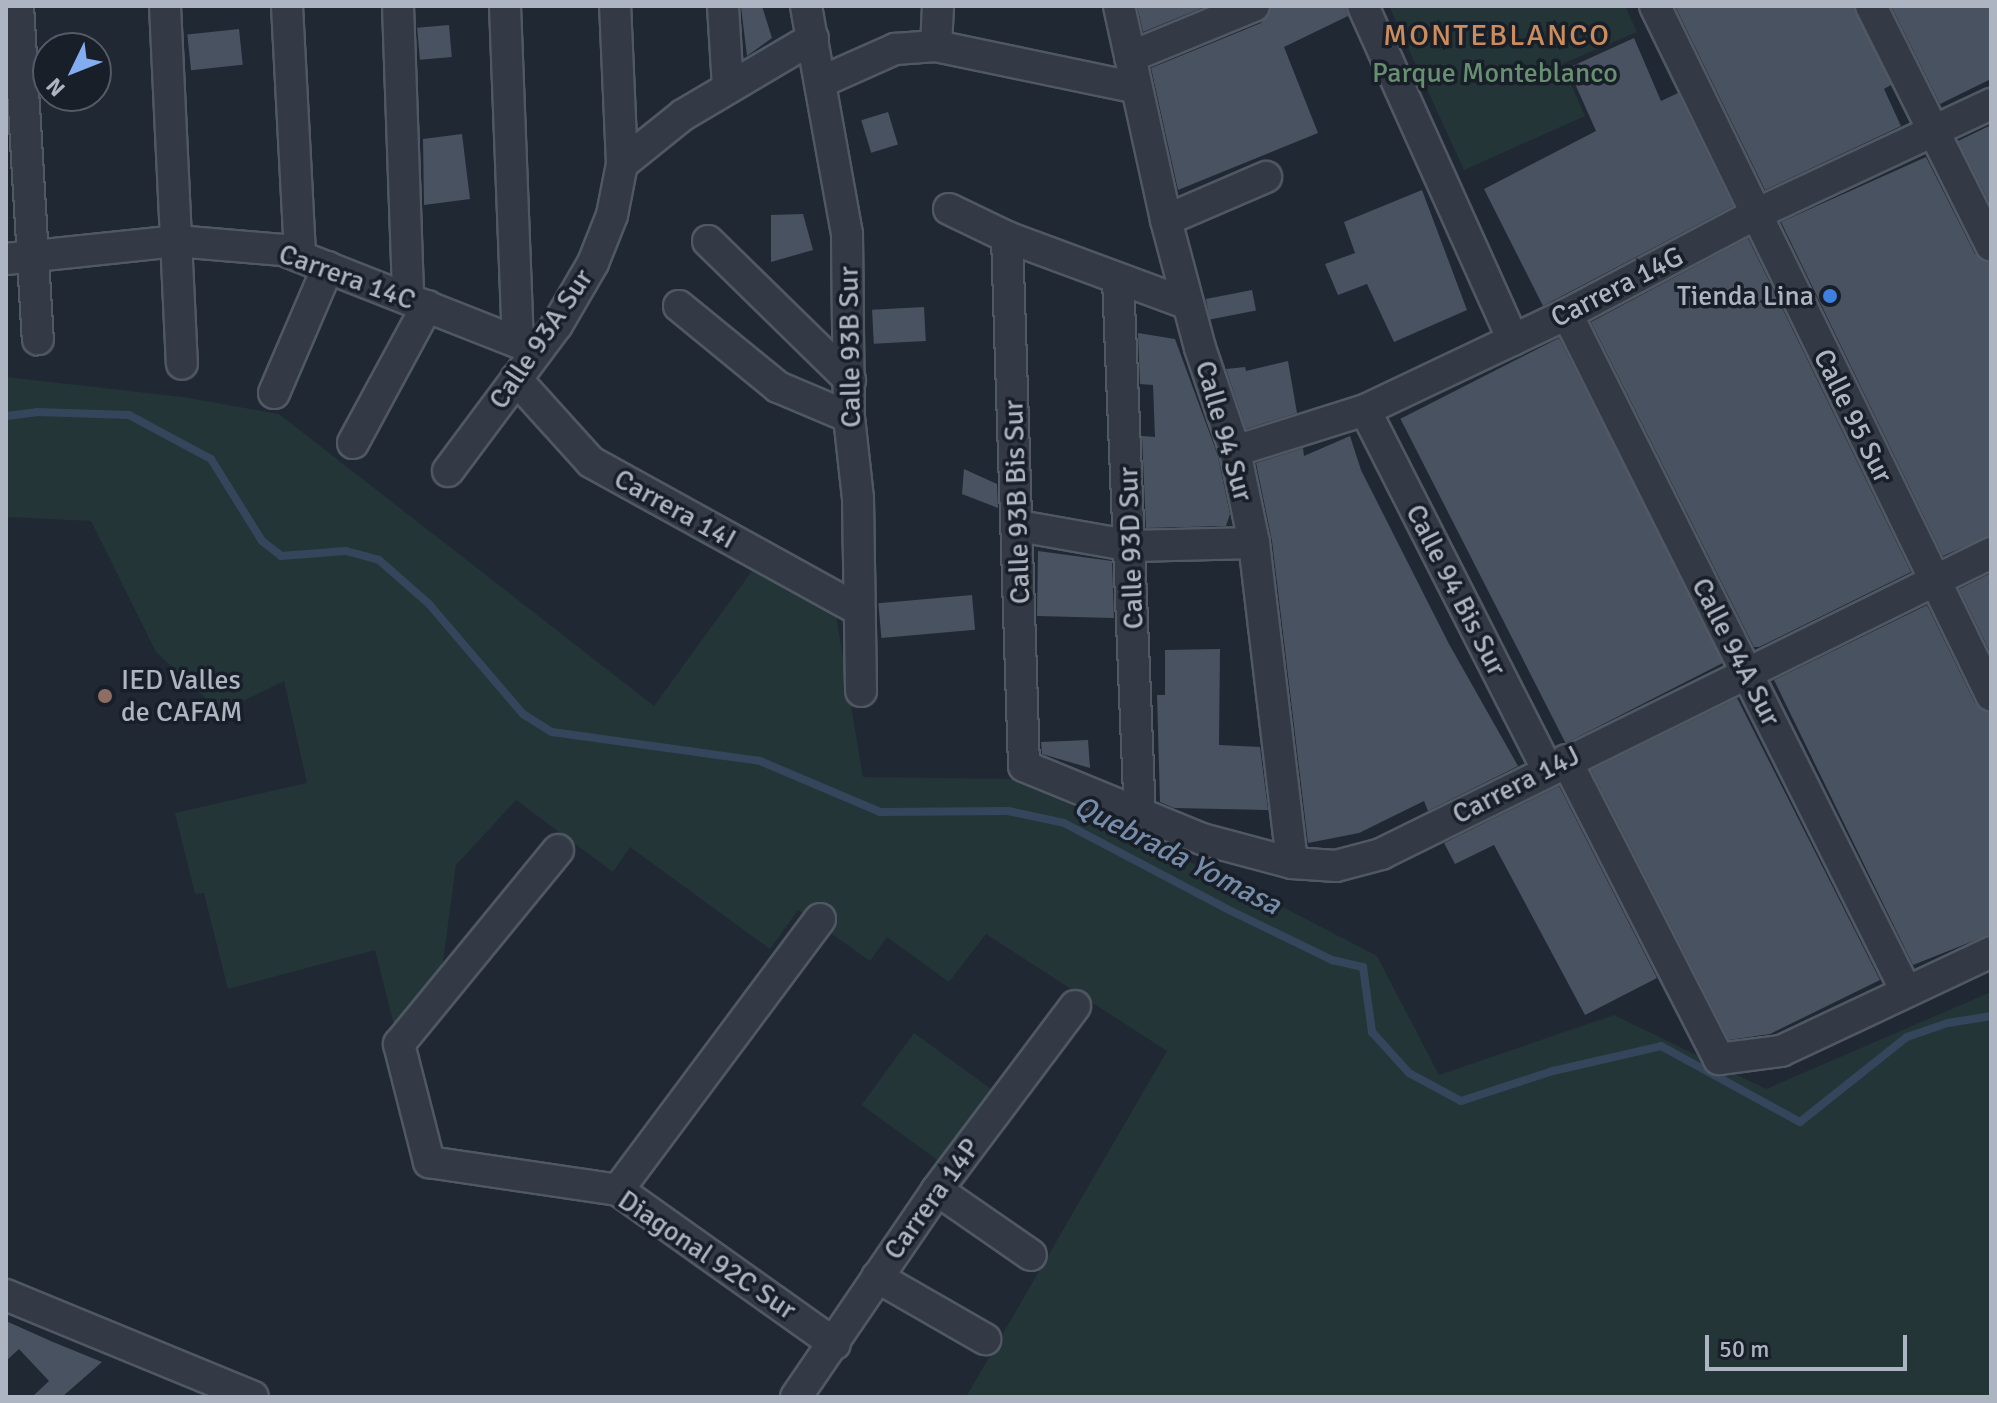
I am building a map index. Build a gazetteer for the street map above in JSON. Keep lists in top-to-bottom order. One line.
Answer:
{"streets":{"street":["Carrera 14C","Carrera 14G","Calle 93A Sur","Calle 93B Sur","Calle 95 Sur","Calle 94 Sur","Calle 93B Bis Sur","Carrera 14I","Calle 93D Sur","Calle 94 Bis Sur","Calle 94A Sur","Carrera 14J","Carrera 14P","Diagonal 92C Sur"]},"crossings":[["Carrera 14C","Calle 93A Sur"],["Carrera 14G","Calle 95 Sur"],["Carrera 14G","Calle 94 Sur"],["Carrera 14G","Calle 94 Bis Sur"],["Carrera 14G","Calle 94A Sur"],["Calle 93A Sur","Carrera 14I"],["Calle 93B Sur","Carrera 14I"],["Calle 95 Sur","Carrera 14J"],["Calle 94 Sur","Carrera 14J"],["Calle 93B Bis Sur","Carrera 14J"],["Calle 93D Sur","Carrera 14J"],["Calle 94 Bis Sur","Calle 94A Sur"],["Calle 94 Bis Sur","Carrera 14J"],["Calle 94A Sur","Carrera 14J"],["Carrera 14P","Diagonal 92C Sur"]],"districts":["MONTEBLANCO"],"water":["Quebrada Yomasa"],"parks":["Parque Monteblanco"],"places":["Tienda Lina","IED Valles de CAFAM"],"scale_bar":"50 m","north":"bottom left"}
